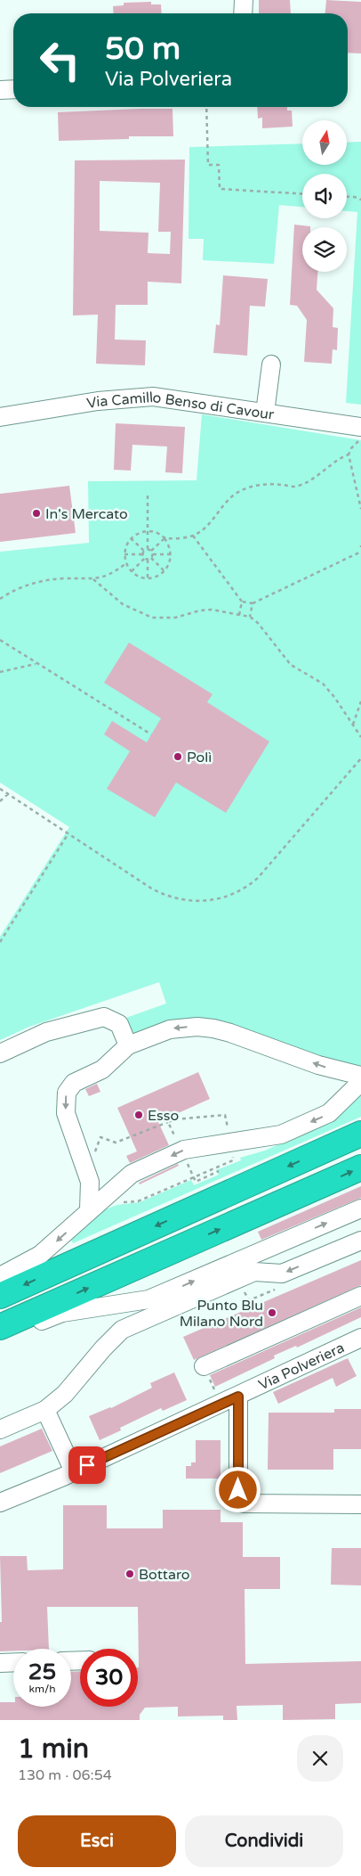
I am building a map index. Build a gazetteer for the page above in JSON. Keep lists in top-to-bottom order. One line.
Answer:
{"streets":{"street":["Via Camillo Benso di Cavour","Via Polveriera"]},"places":["In's Mercato","Polì","Esso","Punto Blu Milano Nord","Bottaro"],"north":"top","page":{"turn":["50 m","Via Polveriera"],"speed":"25 km/h","limit":"30","heading":["1 min","130 m · 06:54"],"buttons":["Esci","Condividi"]}}
